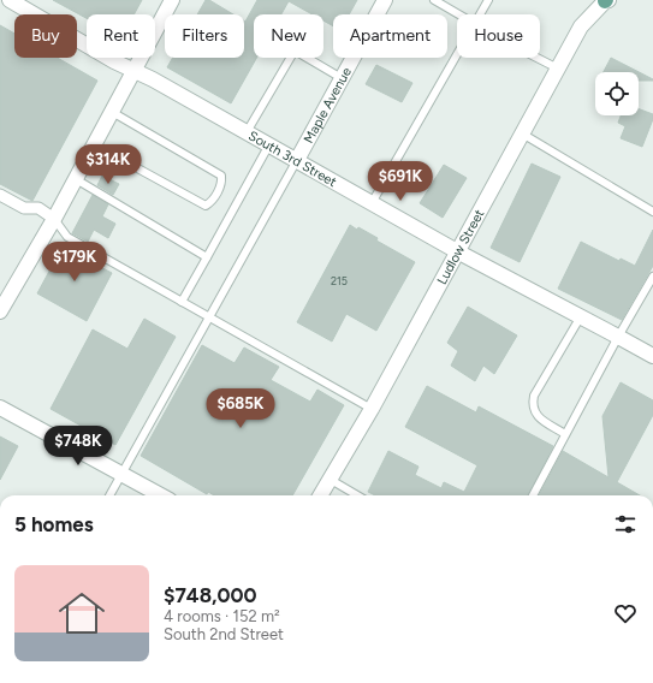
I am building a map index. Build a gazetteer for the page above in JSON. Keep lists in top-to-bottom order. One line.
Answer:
{"streets":{"street":["Maple Avenue","South 3rd Street","Ludlow Street"]},"crossings":[["Maple Avenue","South 3rd Street"],["South 3rd Street","Ludlow Street"]],"house_numbers":["215"],"page":{"chip":["Buy","Rent","Filters","New","Apartment","House"],"price":["$314K","$691K","$179K","$685K","$748K"],"heading":"5 homes","list":[{"name":"$748,000","note":"4 rooms · 152 m² · South 2nd Street"}]}}
